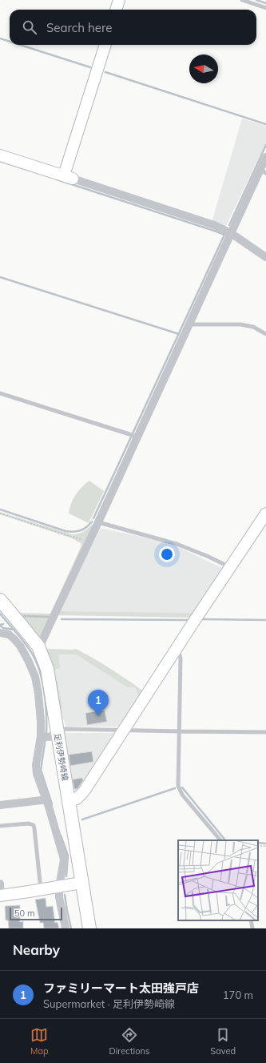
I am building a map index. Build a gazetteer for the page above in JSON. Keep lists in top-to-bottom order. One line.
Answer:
{"streets":{"main road":["足利伊勢崎線"]},"scale_bar":"50 m","north":"left","page":{"search":"Search here","pins":"1","scale":"50 m","heading":"Nearby","list":[{"mark":"1","name":"ファミリーマート太田強戸店","note":"Supermarket · 足利伊勢崎線","value":"170 m"}],"nav":["Map","Directions","Saved"]}}
